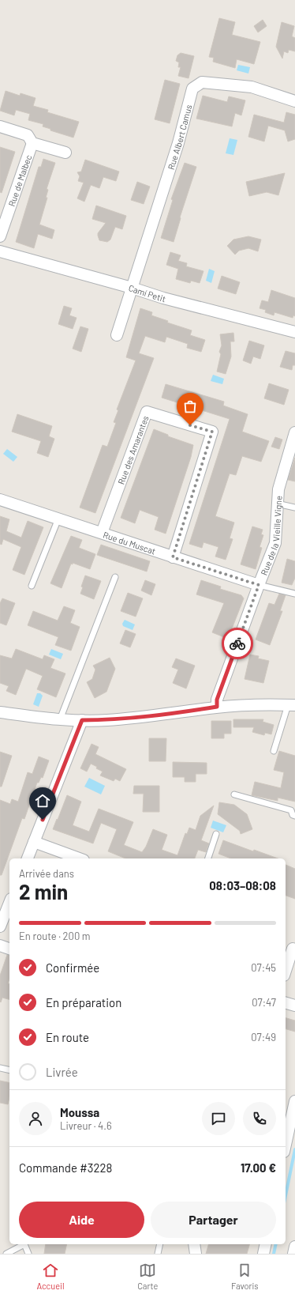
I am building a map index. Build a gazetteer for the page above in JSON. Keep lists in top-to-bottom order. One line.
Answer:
{"streets":{"street":["Rue Albert Camus","Rue de Malbec","Camí Petit","Rue des Amarantes","Rue de la Vieille Vigne","Rue du Muscat"]},"crossings":[["Rue Albert Camus","Camí Petit"],["Rue des Amarantes","Rue du Muscat"],["Rue de la Vieille Vigne","Rue du Muscat"]],"page":{"heading":["2 min","Arrivée dans","08:03–08:08"],"panel":["Moussa","Livreur · 4.6","Commande #3228","17.00 €"],"bar":"En route · 200 m","list":[["Confirmée","07:45"],["En préparation","07:47"],["En route","07:49"],"Livrée"],"buttons":["Aide","Partager"],"tabs":["Accueil","Carte","Favoris"]}}
